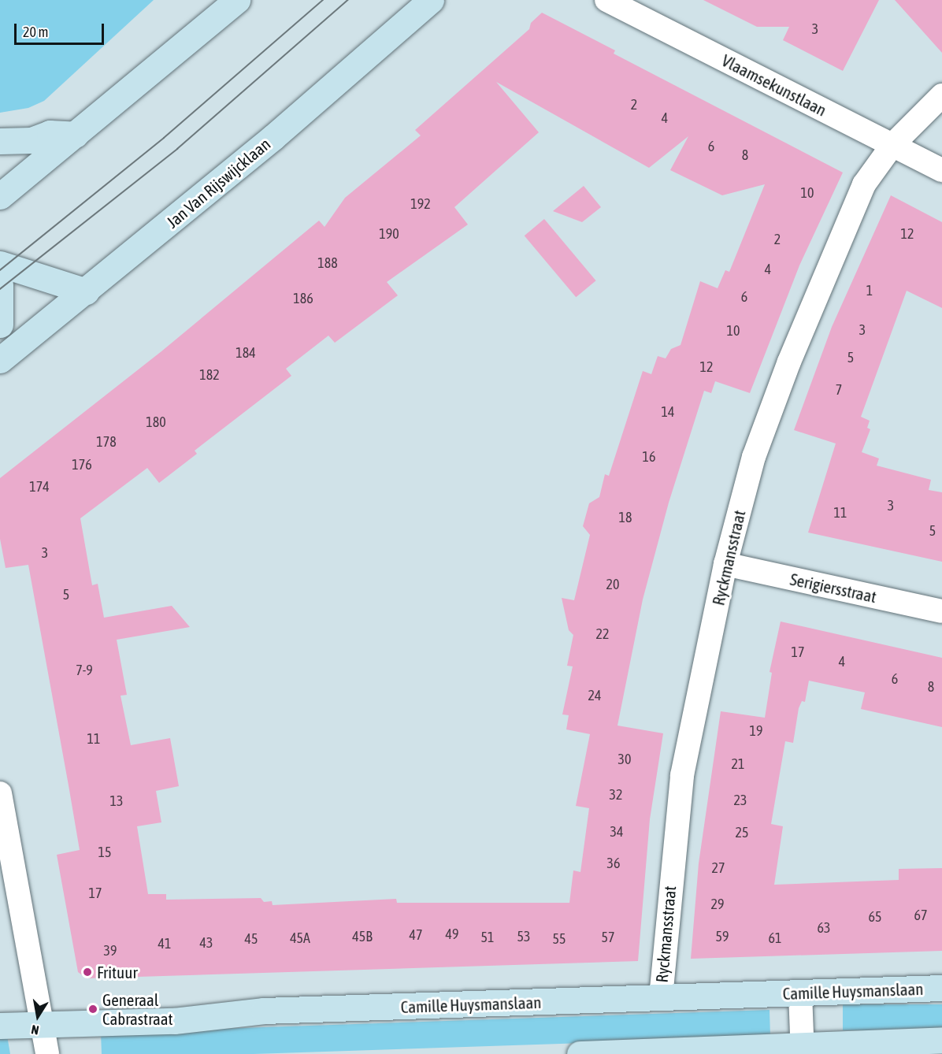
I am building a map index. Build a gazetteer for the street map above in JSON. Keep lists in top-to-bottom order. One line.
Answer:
{"streets":{"street":["Vlaamsekunstlaan","Jan Van Rijswijcklaan","Ryckmansstraat","Serigiersstraat","Camille Huysmanslaan"]},"crossings":[["Vlaamsekunstlaan","Ryckmansstraat"],["Ryckmansstraat","Serigiersstraat"],["Ryckmansstraat","Camille Huysmanslaan"]],"places":["Frituur","Generaal Cabrastraat"],"house_numbers":["3","2","4","6","8","10","192","190","12","2","188","4","1","6","186","3","10","184","5","12","182","7","14","180","178","16","176","174","3","11","18","5","3","20","5","22","17","4","7-9","6","8","24","19","11","30","21","32","23","13","34","25","15","36","27","17","29","67","65","63","49","47","45B","53","59","51","57","45A","61","45","55","43","41","39"],"scale_bar":"20 m","north":"bottom"}
